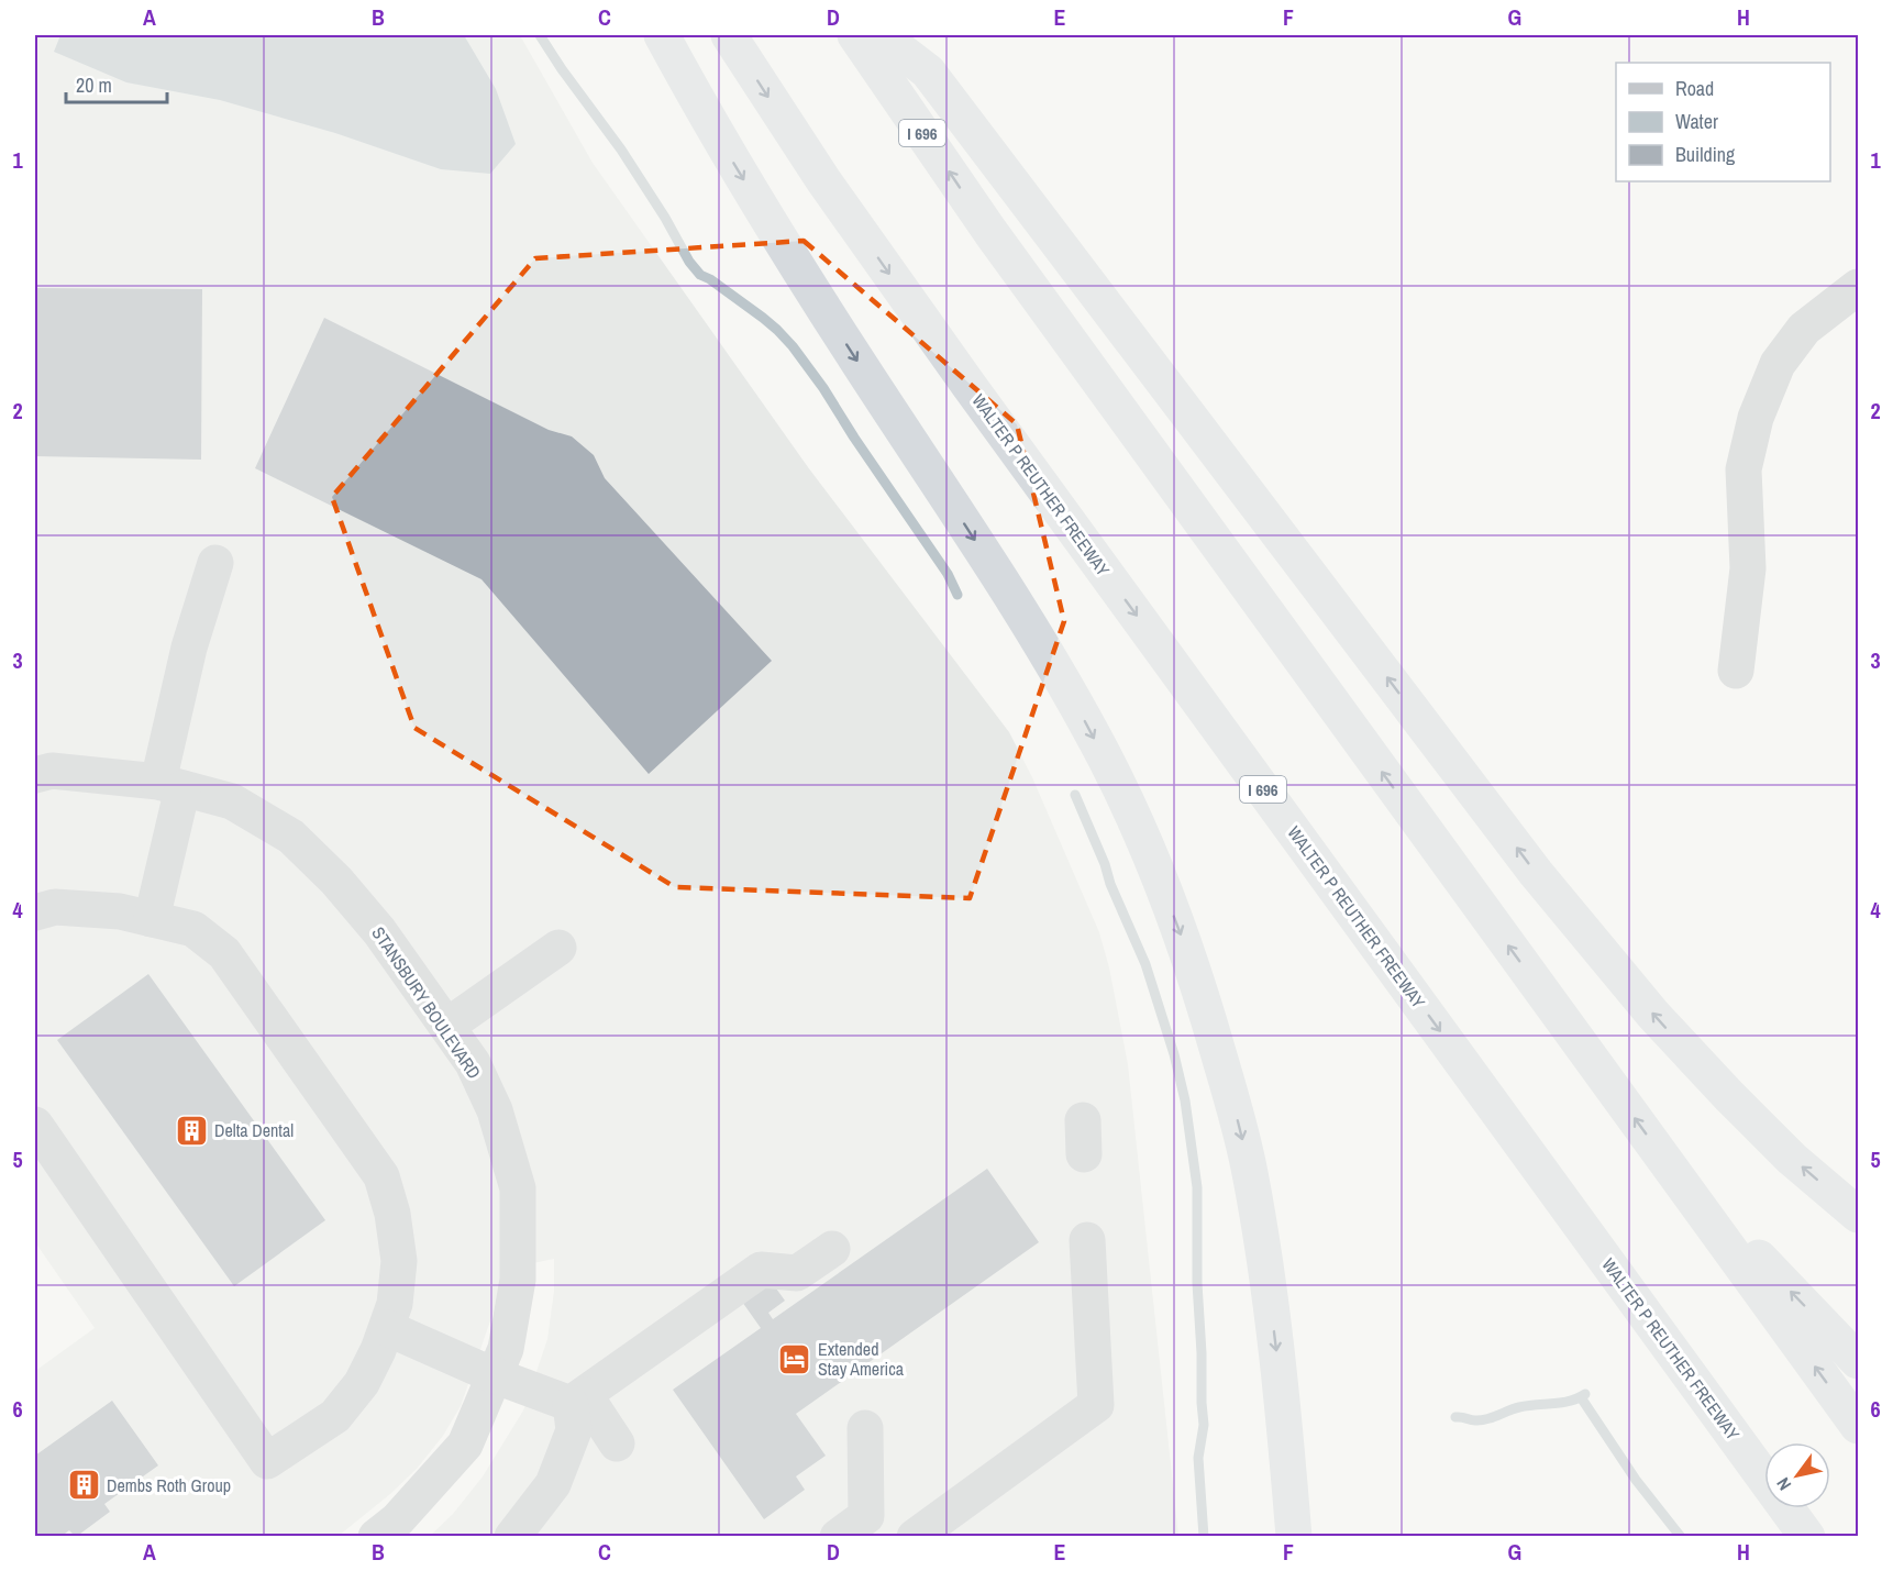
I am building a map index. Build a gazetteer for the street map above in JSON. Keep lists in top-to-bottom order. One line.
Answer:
{"streets":{"highway":["I 696","WALTER P REUTHER FREEWAY"],"street":["STANSBURY BOULEVARD"]},"places":{"building":["Delta Dental","Dembs Roth Group"],"hotel":["Extended Stay America"]},"legend":["Road","Water","Building"],"scale_bar":"20 m","north":"bottom left","grid":{"columns":["A","B","C","D","E","F","G","H"],"rows":["1","2","3","4","5","6"]}}
